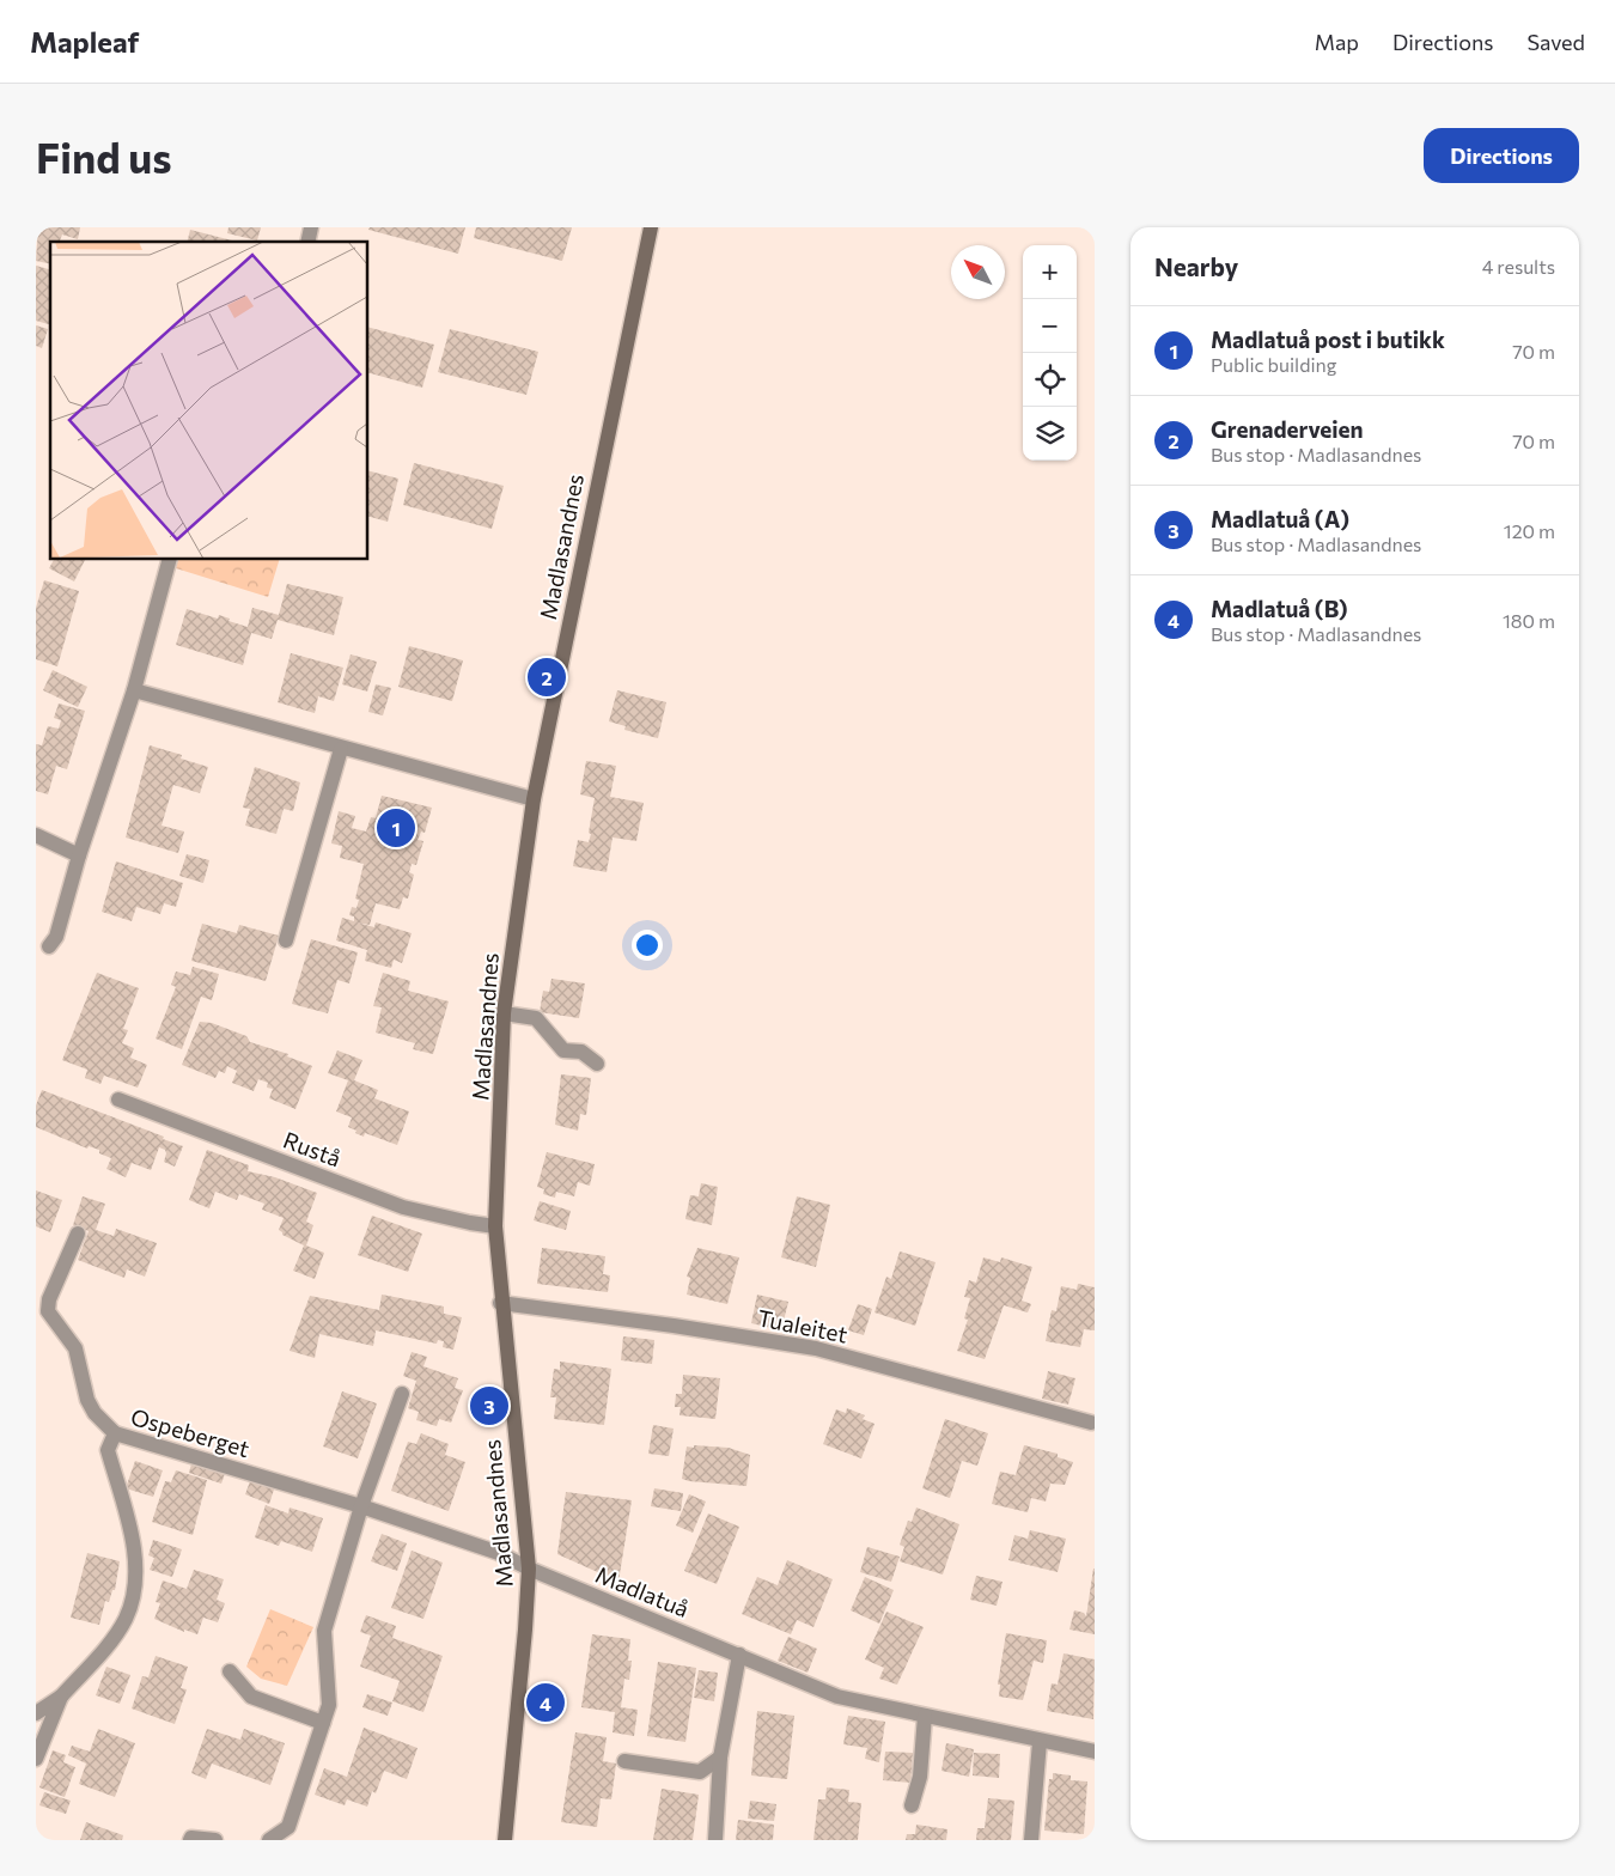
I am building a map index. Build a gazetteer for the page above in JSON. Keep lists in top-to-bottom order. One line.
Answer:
{"streets":{"street":["Madlasandnes","Rustå","Tualeitet","Ospeberget","Madlatuå"]},"crossings":[["Madlasandnes","Rustå"],["Madlasandnes","Tualeitet"],["Madlasandnes","Ospeberget"],["Madlasandnes","Madlatuå"],["Ospeberget","Madlatuå"]],"north":"top left","page":{"header":"Mapleaf","nav":["Map","Directions","Saved"],"buttons":"Directions","title":"Find us","heading":["Nearby","4 results"],"map_buttons":["+","−"],"list":[{"mark":"1","name":"Madlatuå post i butikk","note":"Public building","value":"70 m"},{"mark":"2","name":"Grenaderveien","note":"Bus stop · Madlasandnes","value":"70 m"},{"mark":"3","name":"Madlatuå (A)","note":"Bus stop · Madlasandnes","value":"120 m"},{"mark":"4","name":"Madlatuå (B)","note":"Bus stop · Madlasandnes","value":"180 m"}],"pins":["2","1","3","4"]}}
